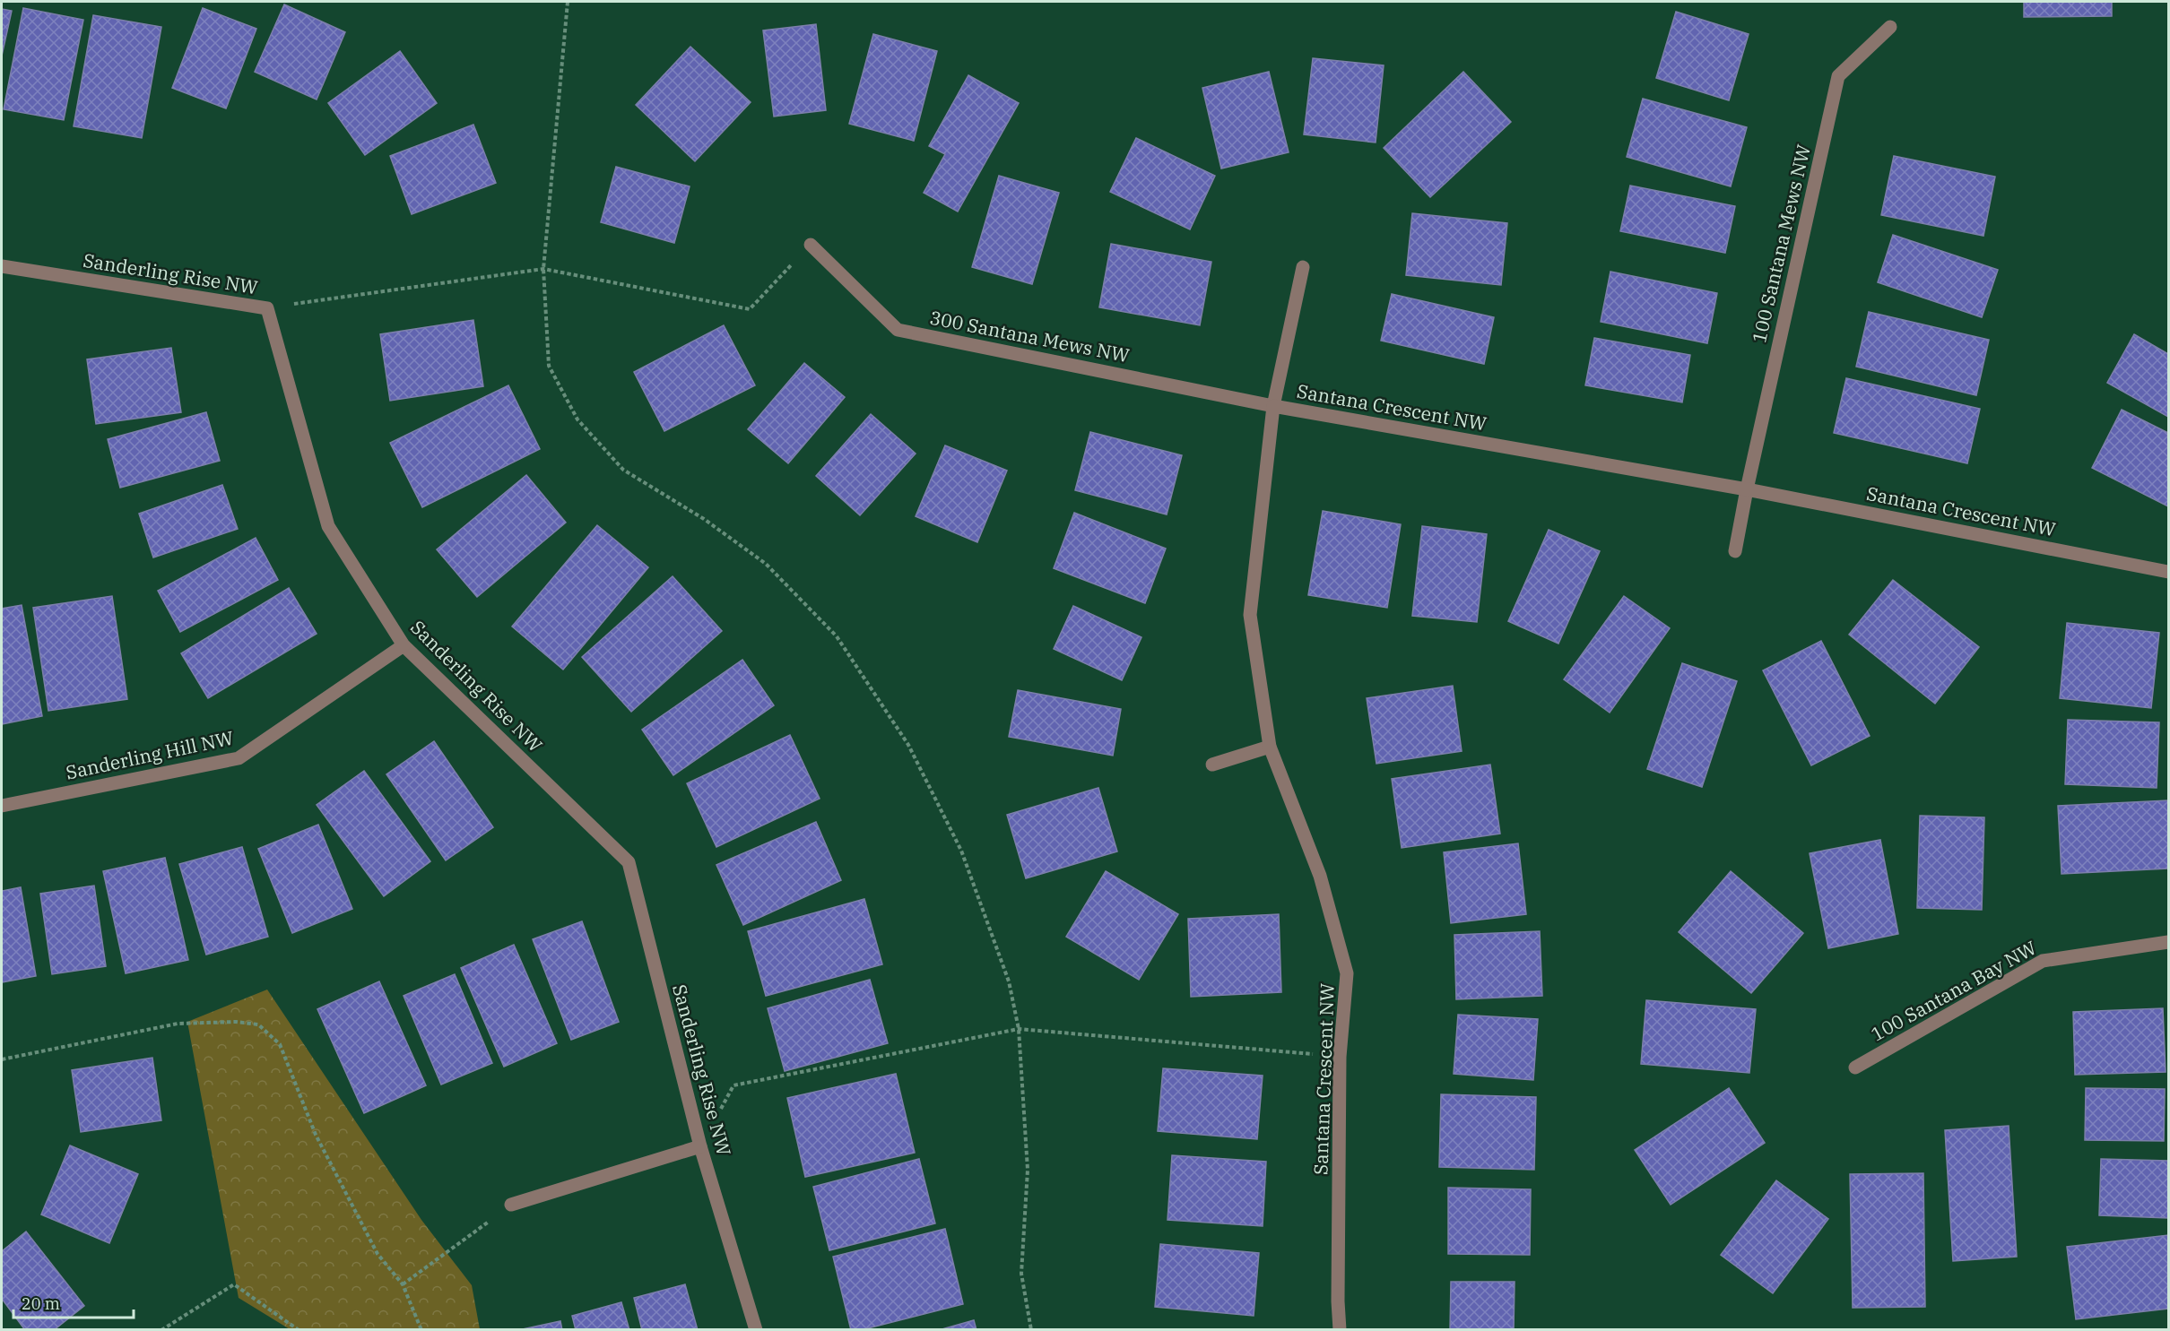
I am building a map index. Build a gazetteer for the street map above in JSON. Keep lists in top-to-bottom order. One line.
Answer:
{"streets":{"street":["100 Santana Mews NW","Sanderling Rise NW","300 Santana Mews NW","Santana Crescent NW","Sanderling Hill NW","100 Santana Bay NW"]},"crossings":[["100 Santana Mews NW","Santana Crescent NW"],["Sanderling Rise NW","Sanderling Hill NW"],["300 Santana Mews NW","Santana Crescent NW"]],"scale_bar":"20 m"}
